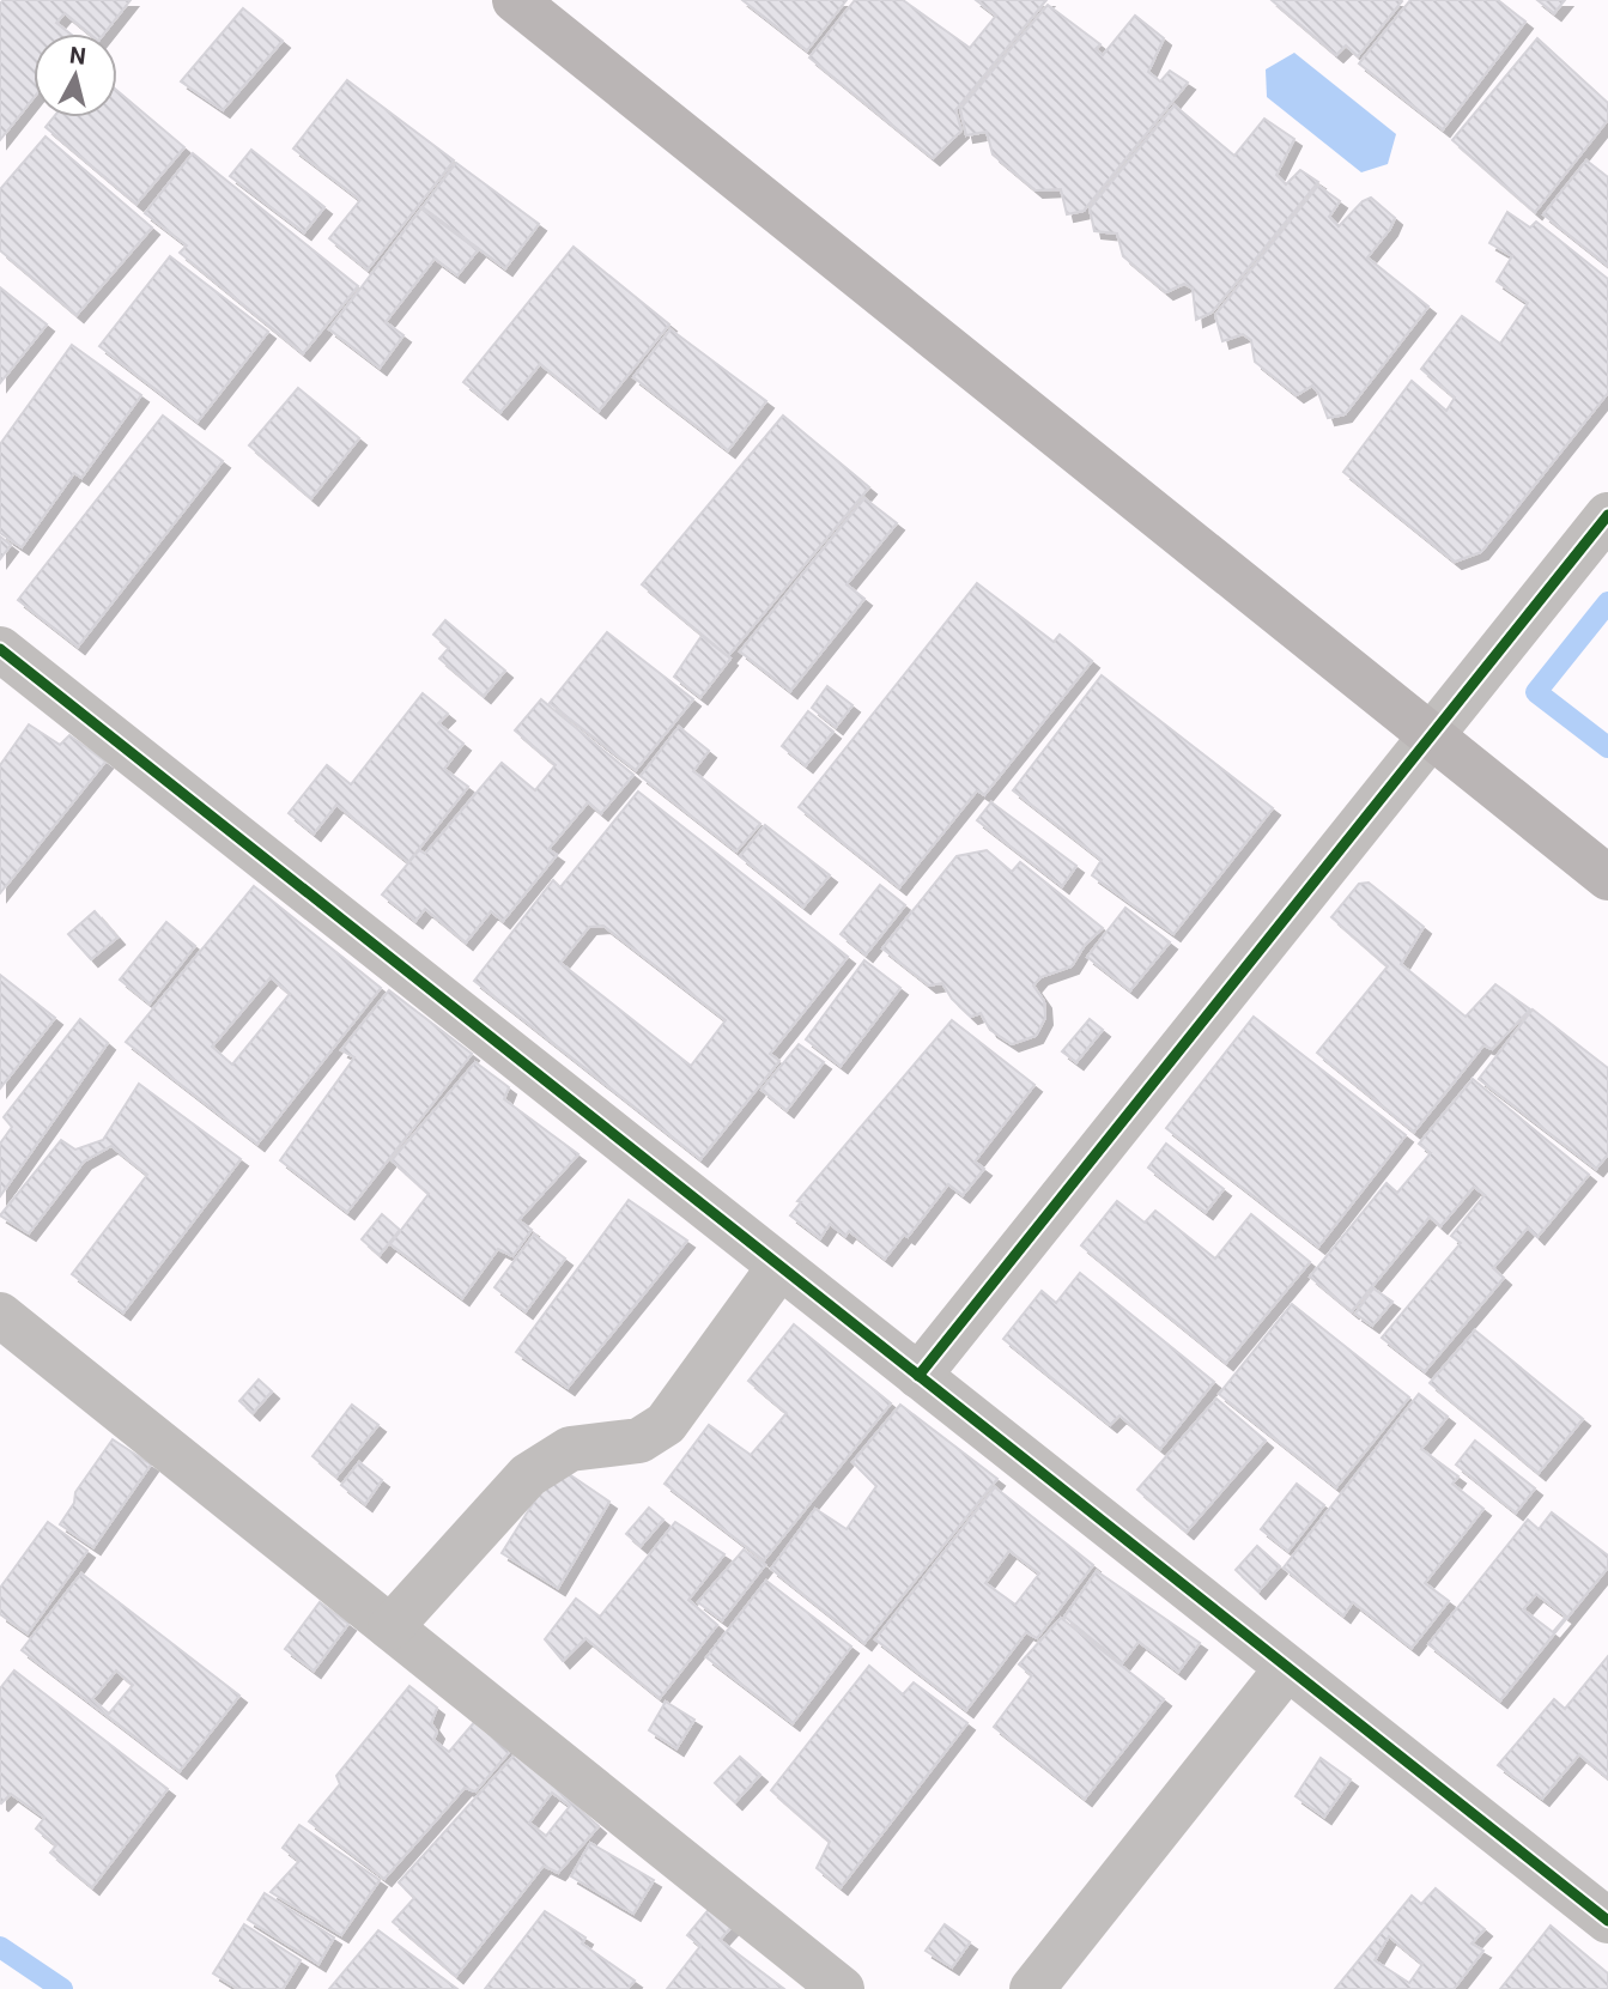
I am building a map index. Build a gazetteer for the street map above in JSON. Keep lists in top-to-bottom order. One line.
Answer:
{"north":"top"}
